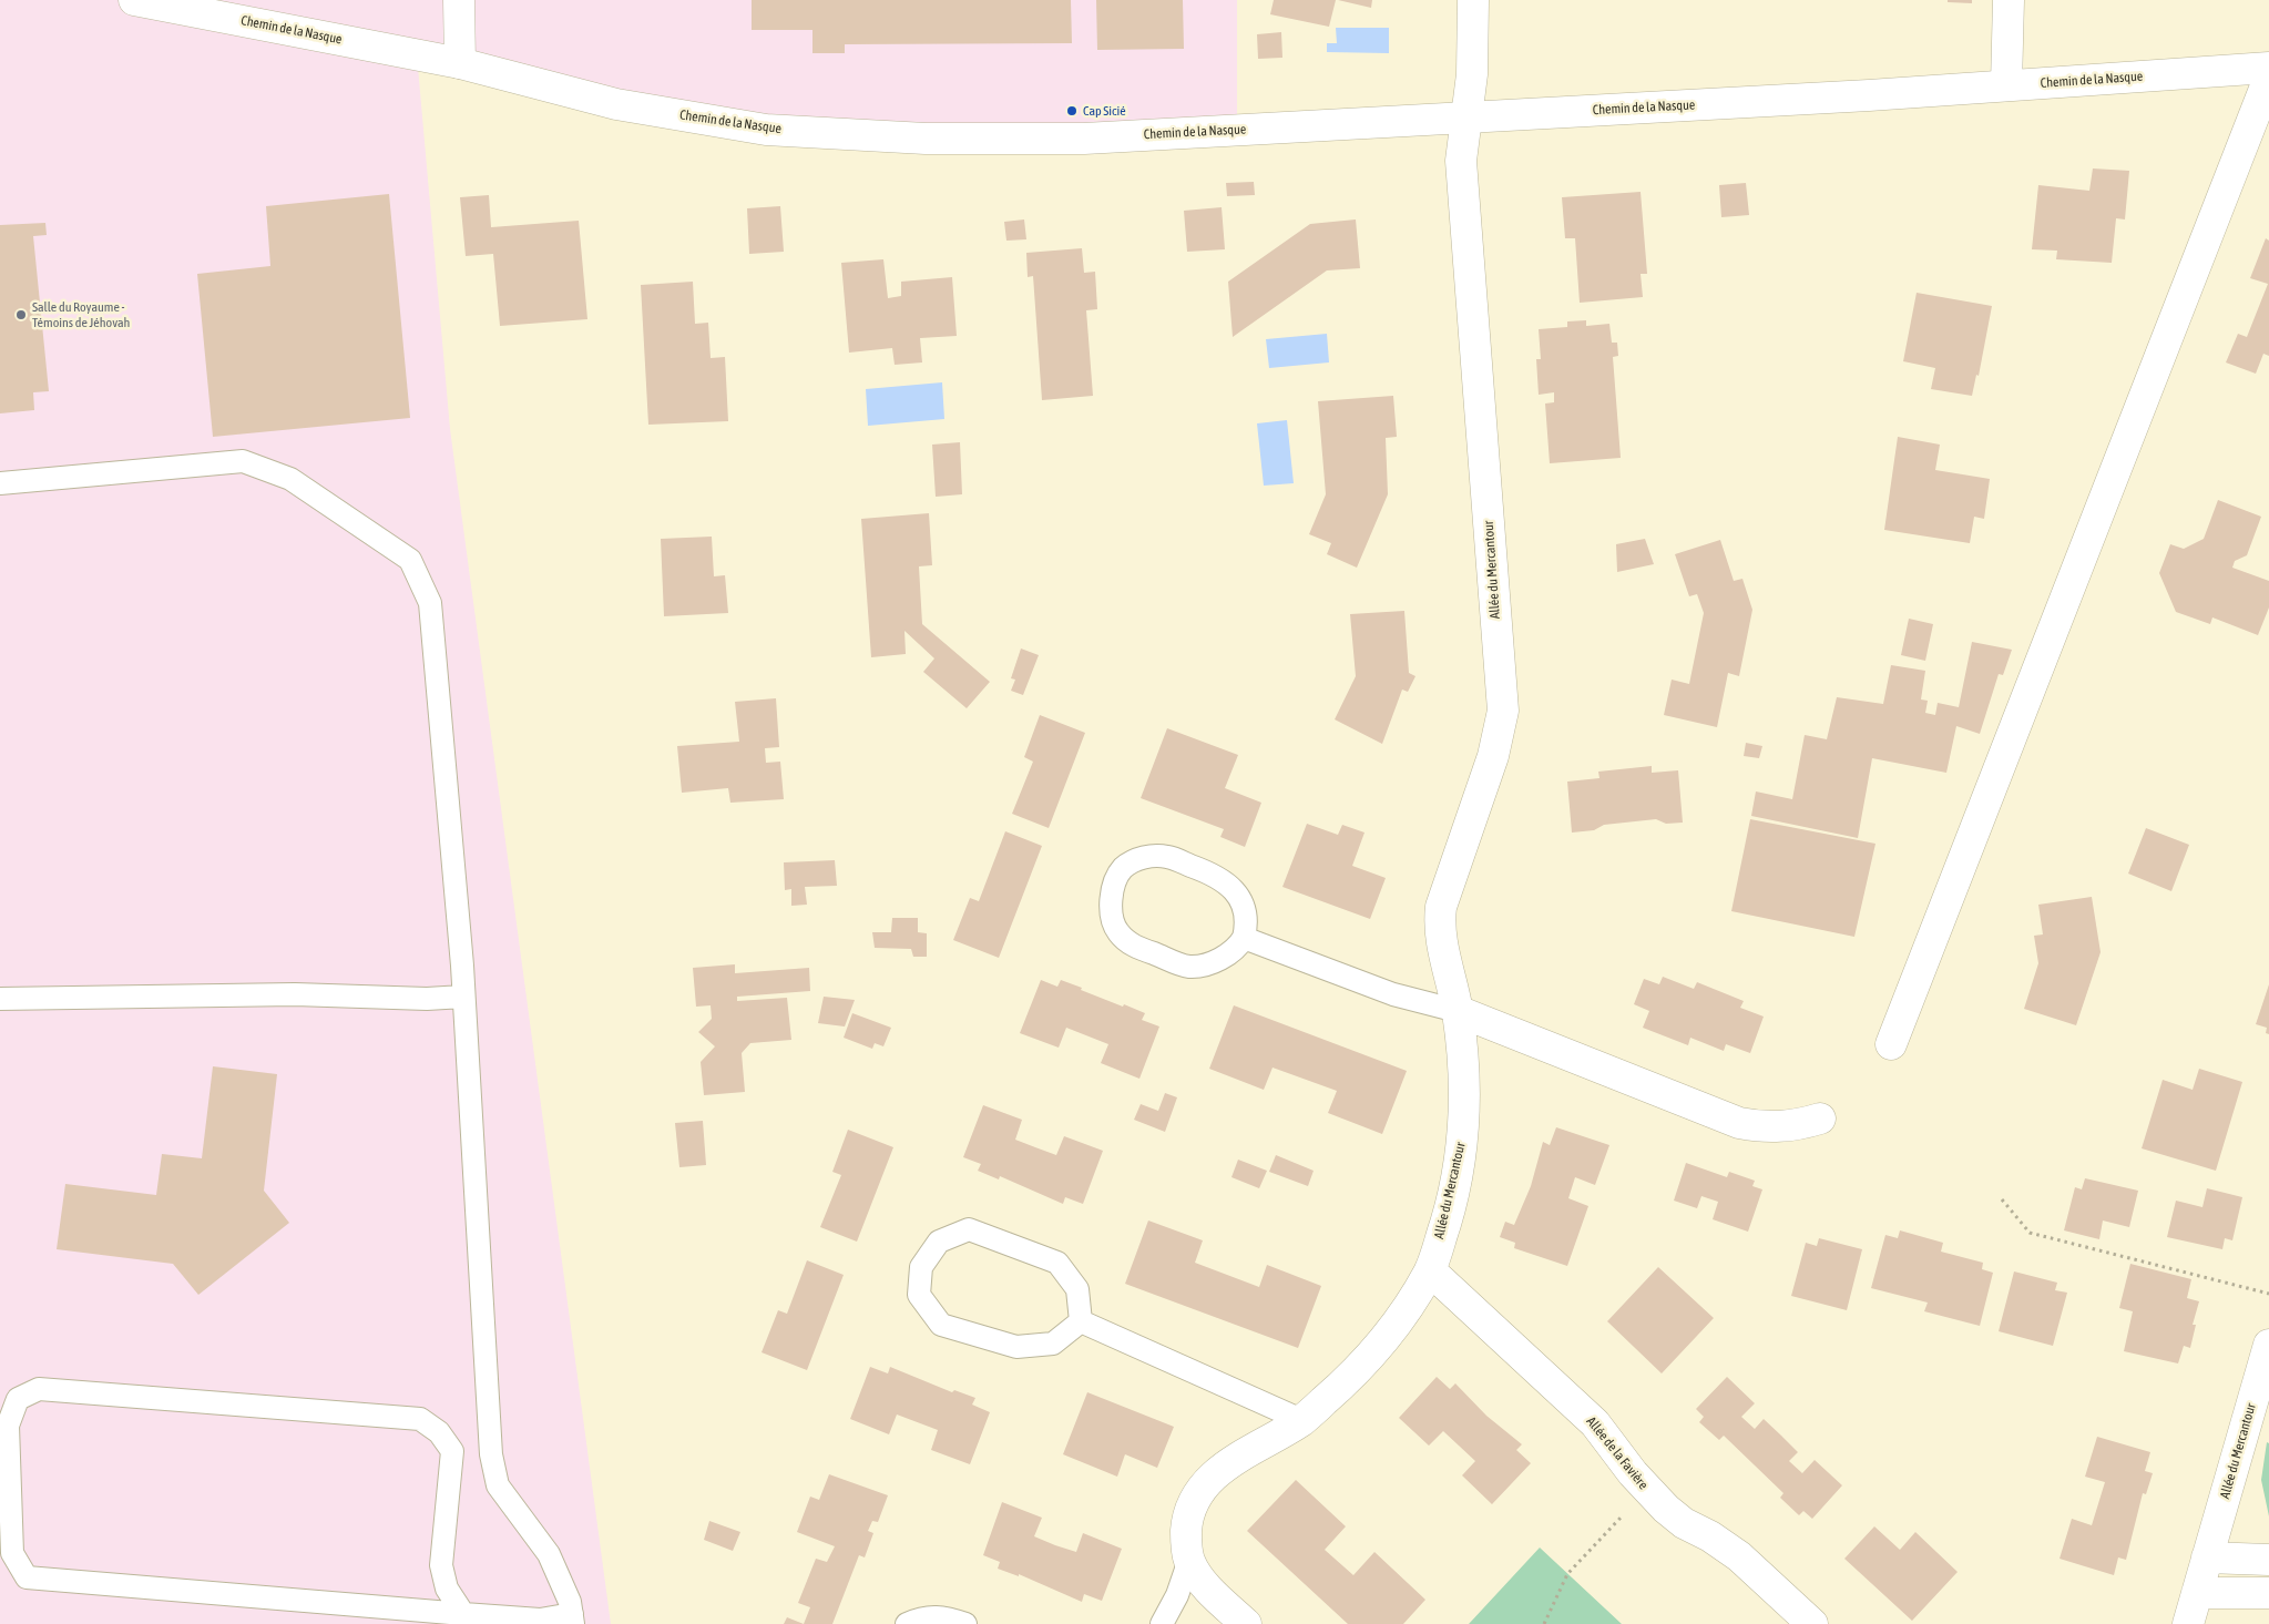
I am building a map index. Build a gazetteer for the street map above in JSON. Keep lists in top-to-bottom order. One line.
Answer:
{"streets":{"street":["Chemin de la Nasque","Allée du Mercantour","Allée de la Favière"]},"crossings":[["Chemin de la Nasque","Allée du Mercantour"],["Allée du Mercantour","Allée de la Favière"]],"places":["Cap Sicié","Salle du Royaume - Témoins de Jéhovah"]}
